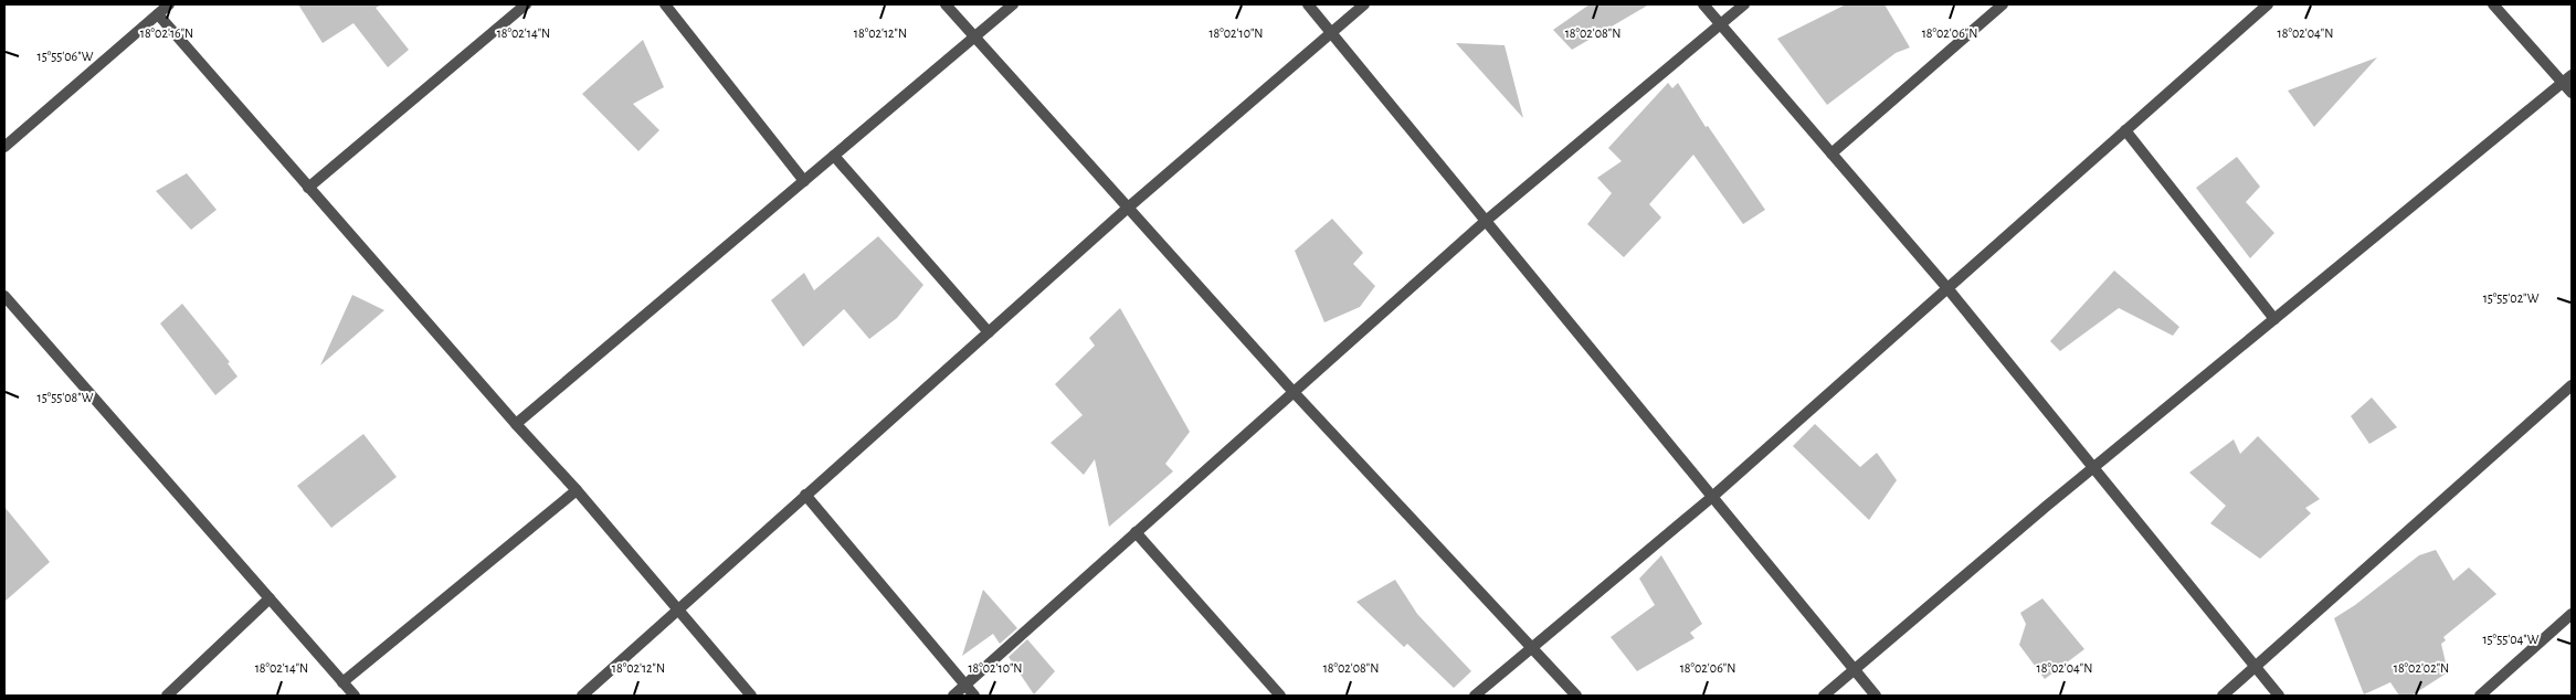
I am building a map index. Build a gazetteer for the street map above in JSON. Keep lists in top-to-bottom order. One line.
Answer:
{"coordinates":["18°02'16\"N","18°02'14\"N","18°02'12\"N","18°02'10\"N","18°02'06\"N","18°02'04\"N","18°02'08\"N","15°55'06\"W","15°55'02\"W","15°55'08\"W","15°55'04\"W","18°02'02\"N"]}
